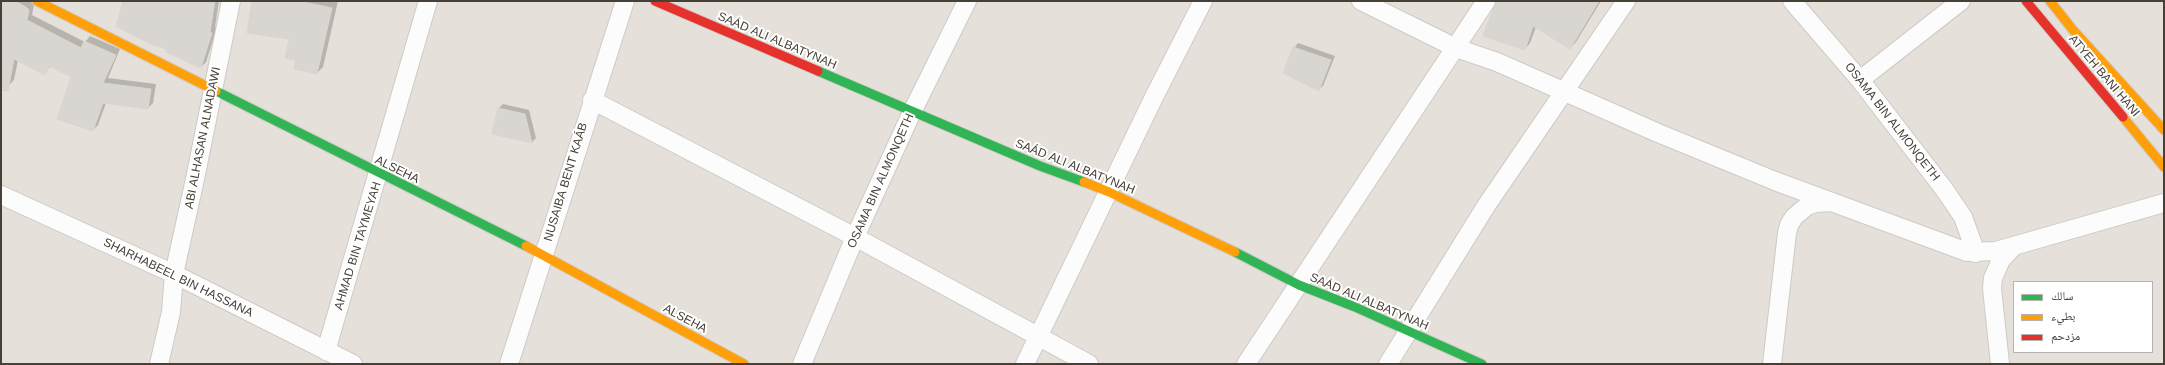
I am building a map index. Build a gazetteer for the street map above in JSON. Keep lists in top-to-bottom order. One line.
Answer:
{"streets":{"main road":["SAÁD ALI ALBATYNAH","ATYEH BANI HANI","ALSEHA"],"street":["OSAMA BIN ALMONQETH","ABI ALHASAN ALNADAWI","NUSAIBA BENT KAÁB","AHMAD BIN TAYMEYAH","SHARHABEEL BIN HASSANA"]},"crossings":[["SAÁD ALI ALBATYNAH","OSAMA BIN ALMONQETH"],["ABI ALHASAN ALNADAWI","ALSEHA"],["ABI ALHASAN ALNADAWI","SHARHABEEL BIN HASSANA"],["ALSEHA","NUSAIBA BENT KAÁB"],["ALSEHA","AHMAD BIN TAYMEYAH"],["AHMAD BIN TAYMEYAH","SHARHABEEL BIN HASSANA"]],"legend":["سالك","بطيء","مزدحم"]}
